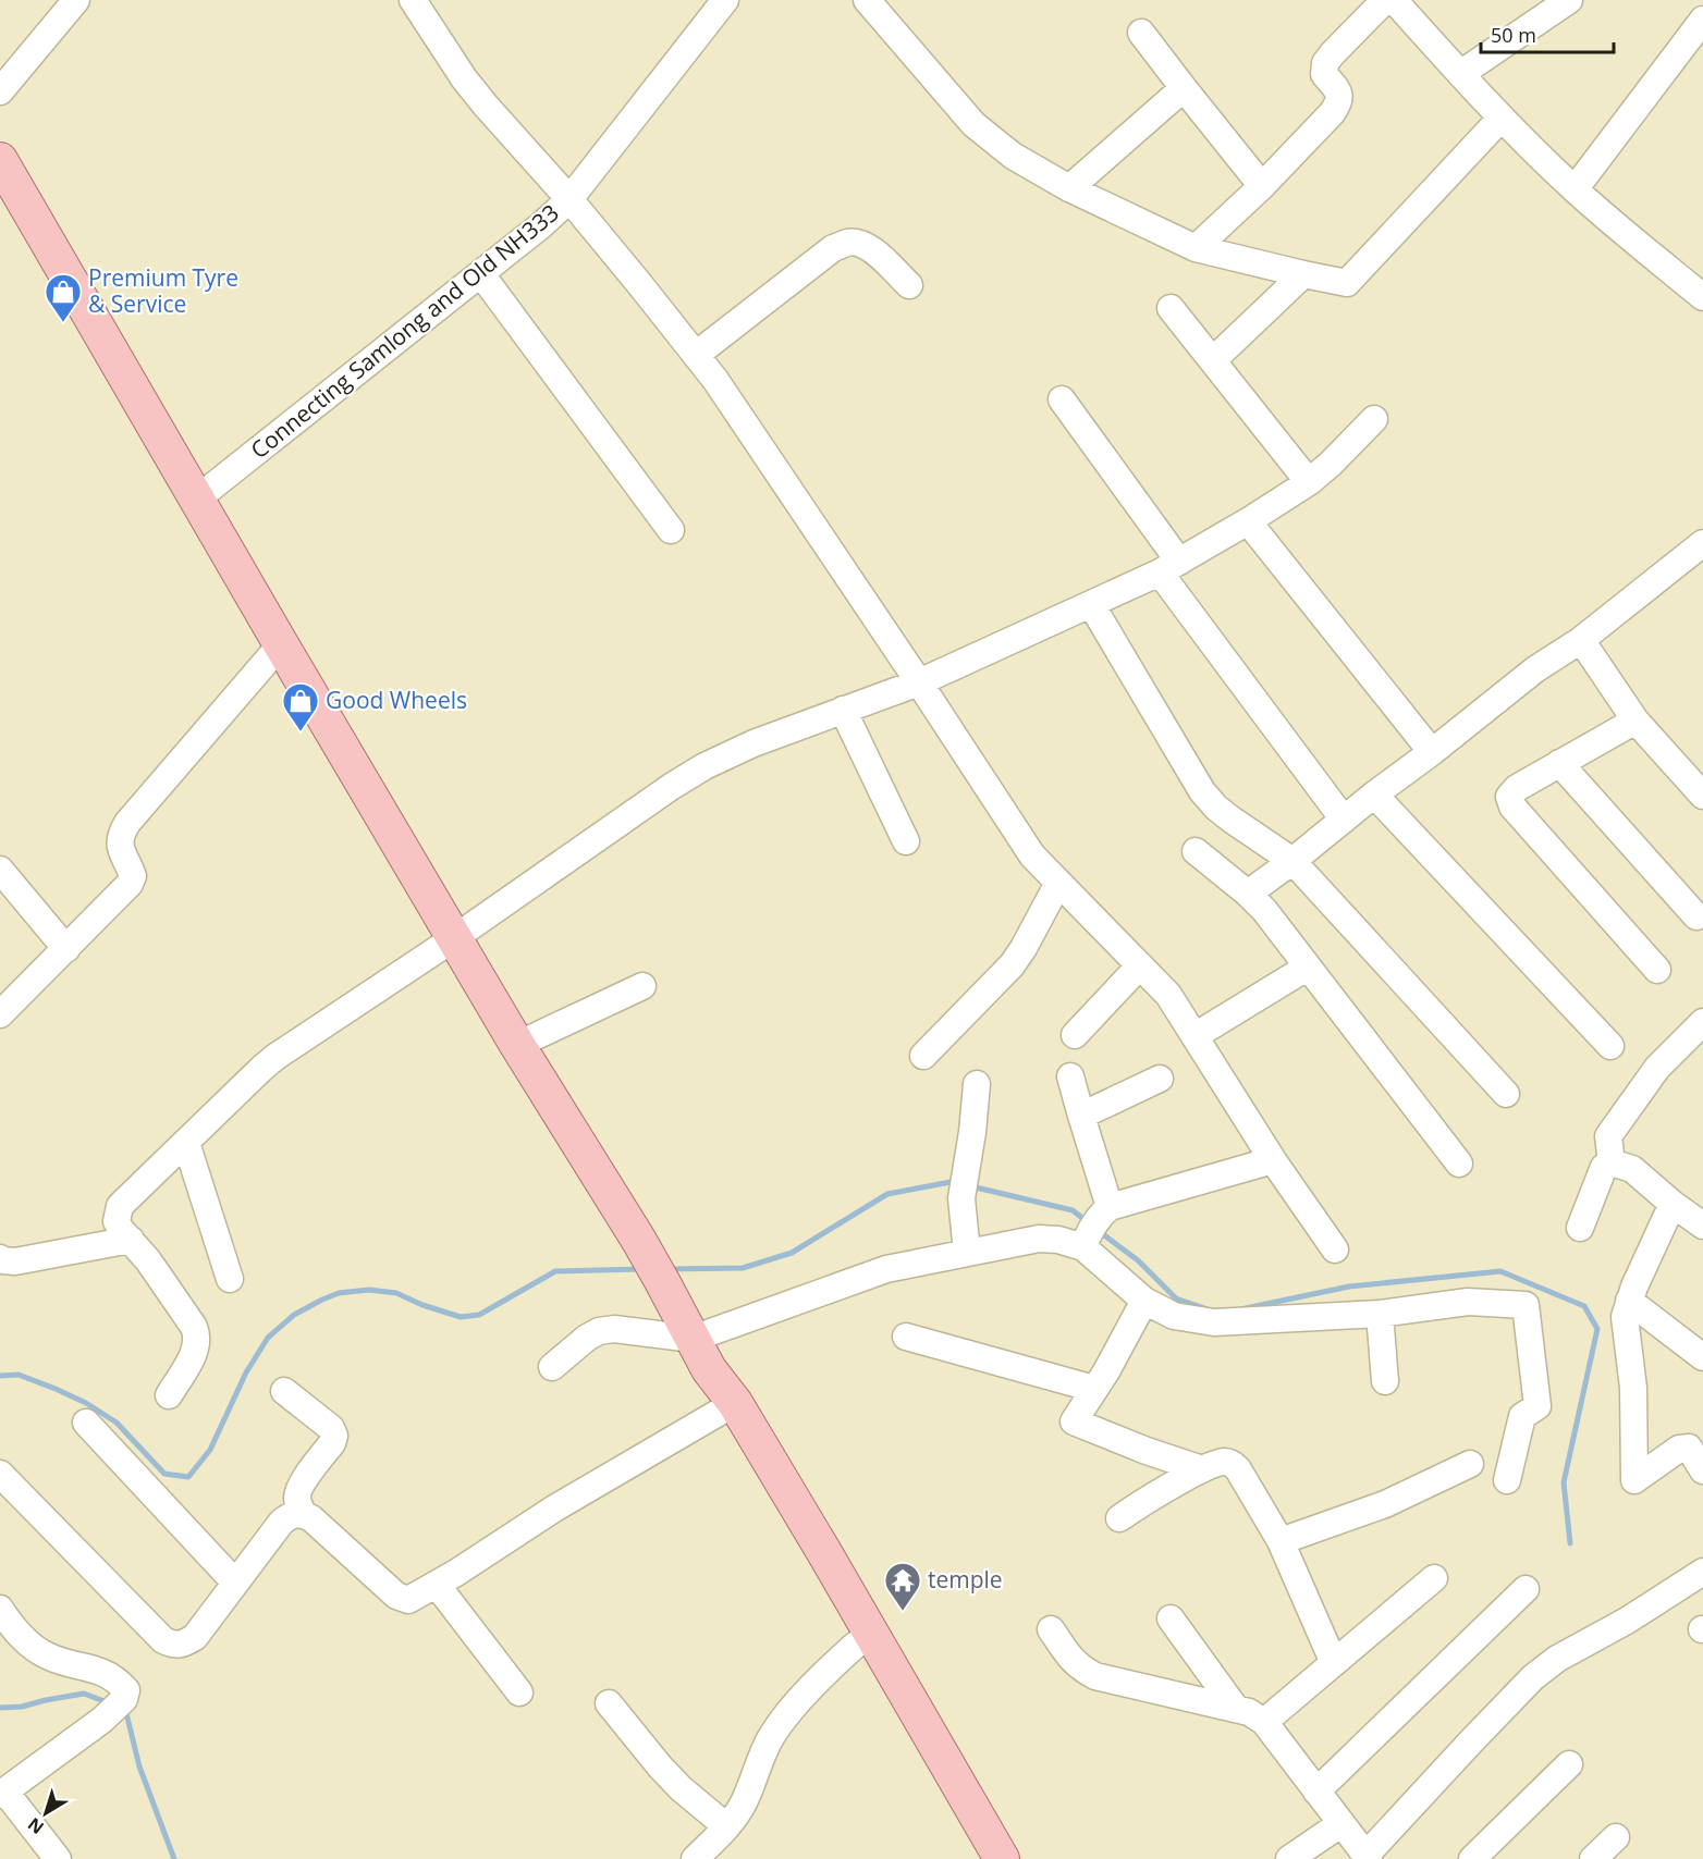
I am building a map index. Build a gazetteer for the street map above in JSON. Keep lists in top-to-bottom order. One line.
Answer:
{"streets":{"street":["Connecting Samlong and Old NH333"]},"places":{"shop":["Premium Tyre & Service","Good Wheels"],"temple":["temple"]},"scale_bar":"50 m","north":"bottom left"}
